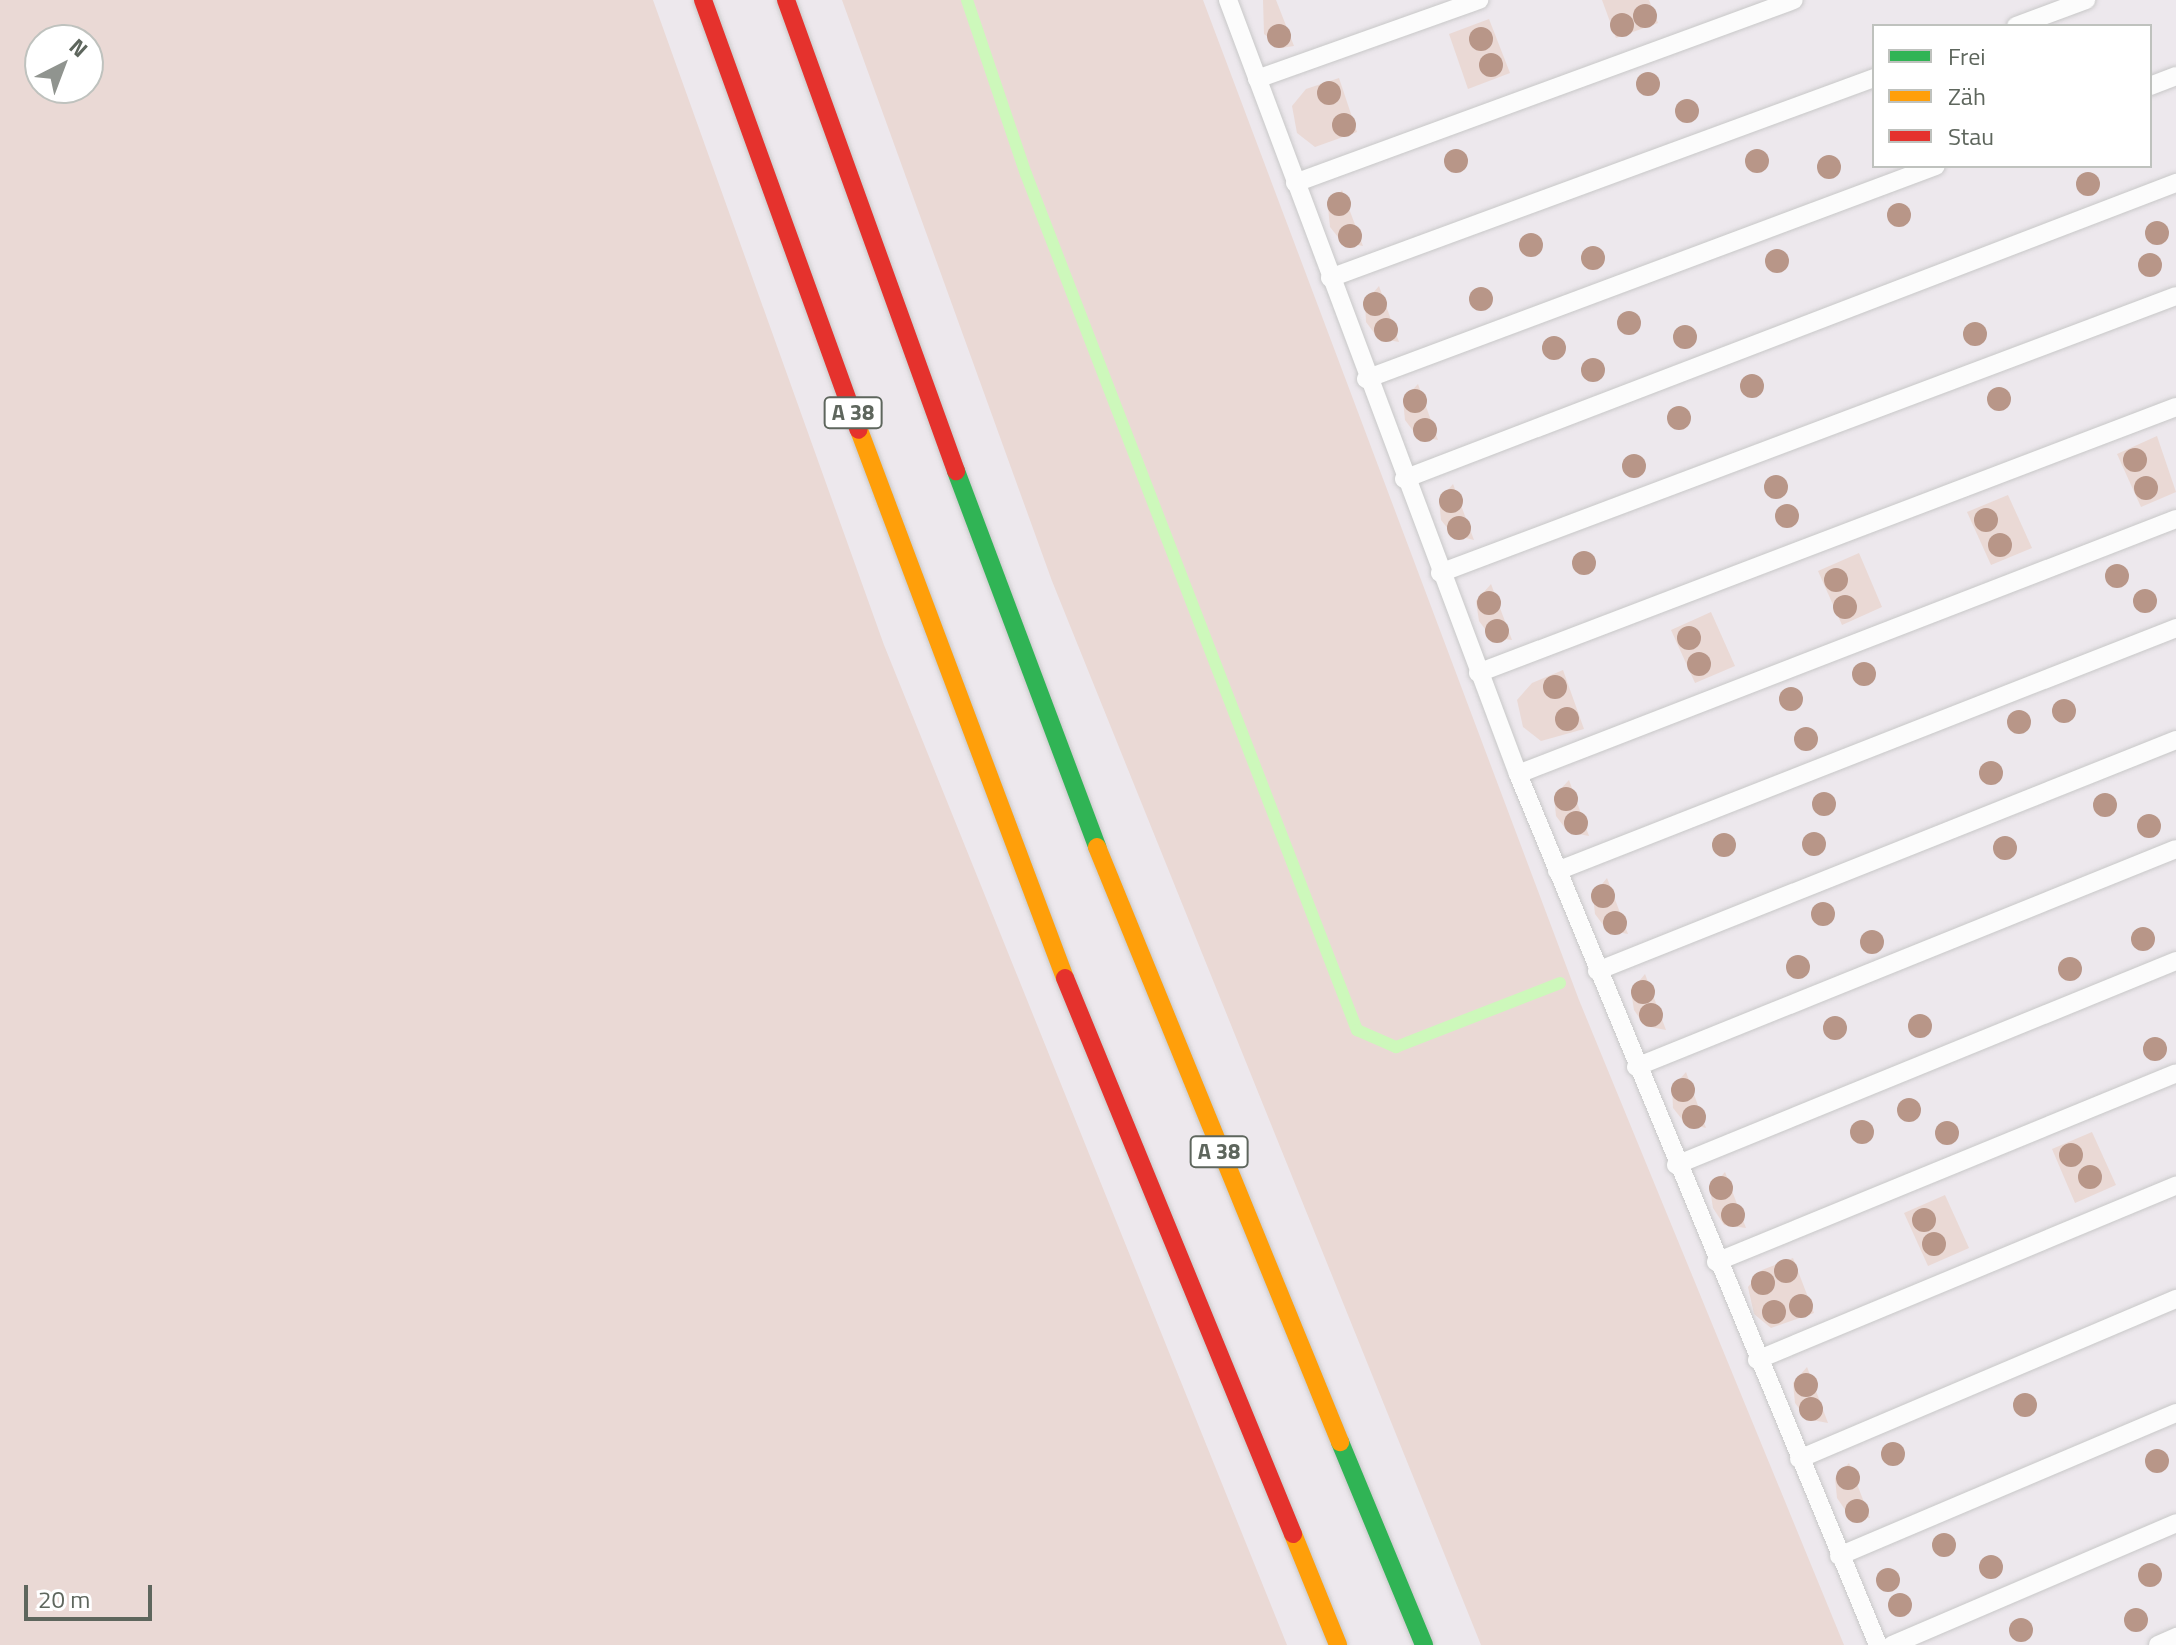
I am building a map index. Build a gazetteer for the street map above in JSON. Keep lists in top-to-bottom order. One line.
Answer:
{"streets":{"highway":["A 38"]},"legend":["Frei","Zäh","Stau"],"scale_bar":"20 m","north":"top right"}
